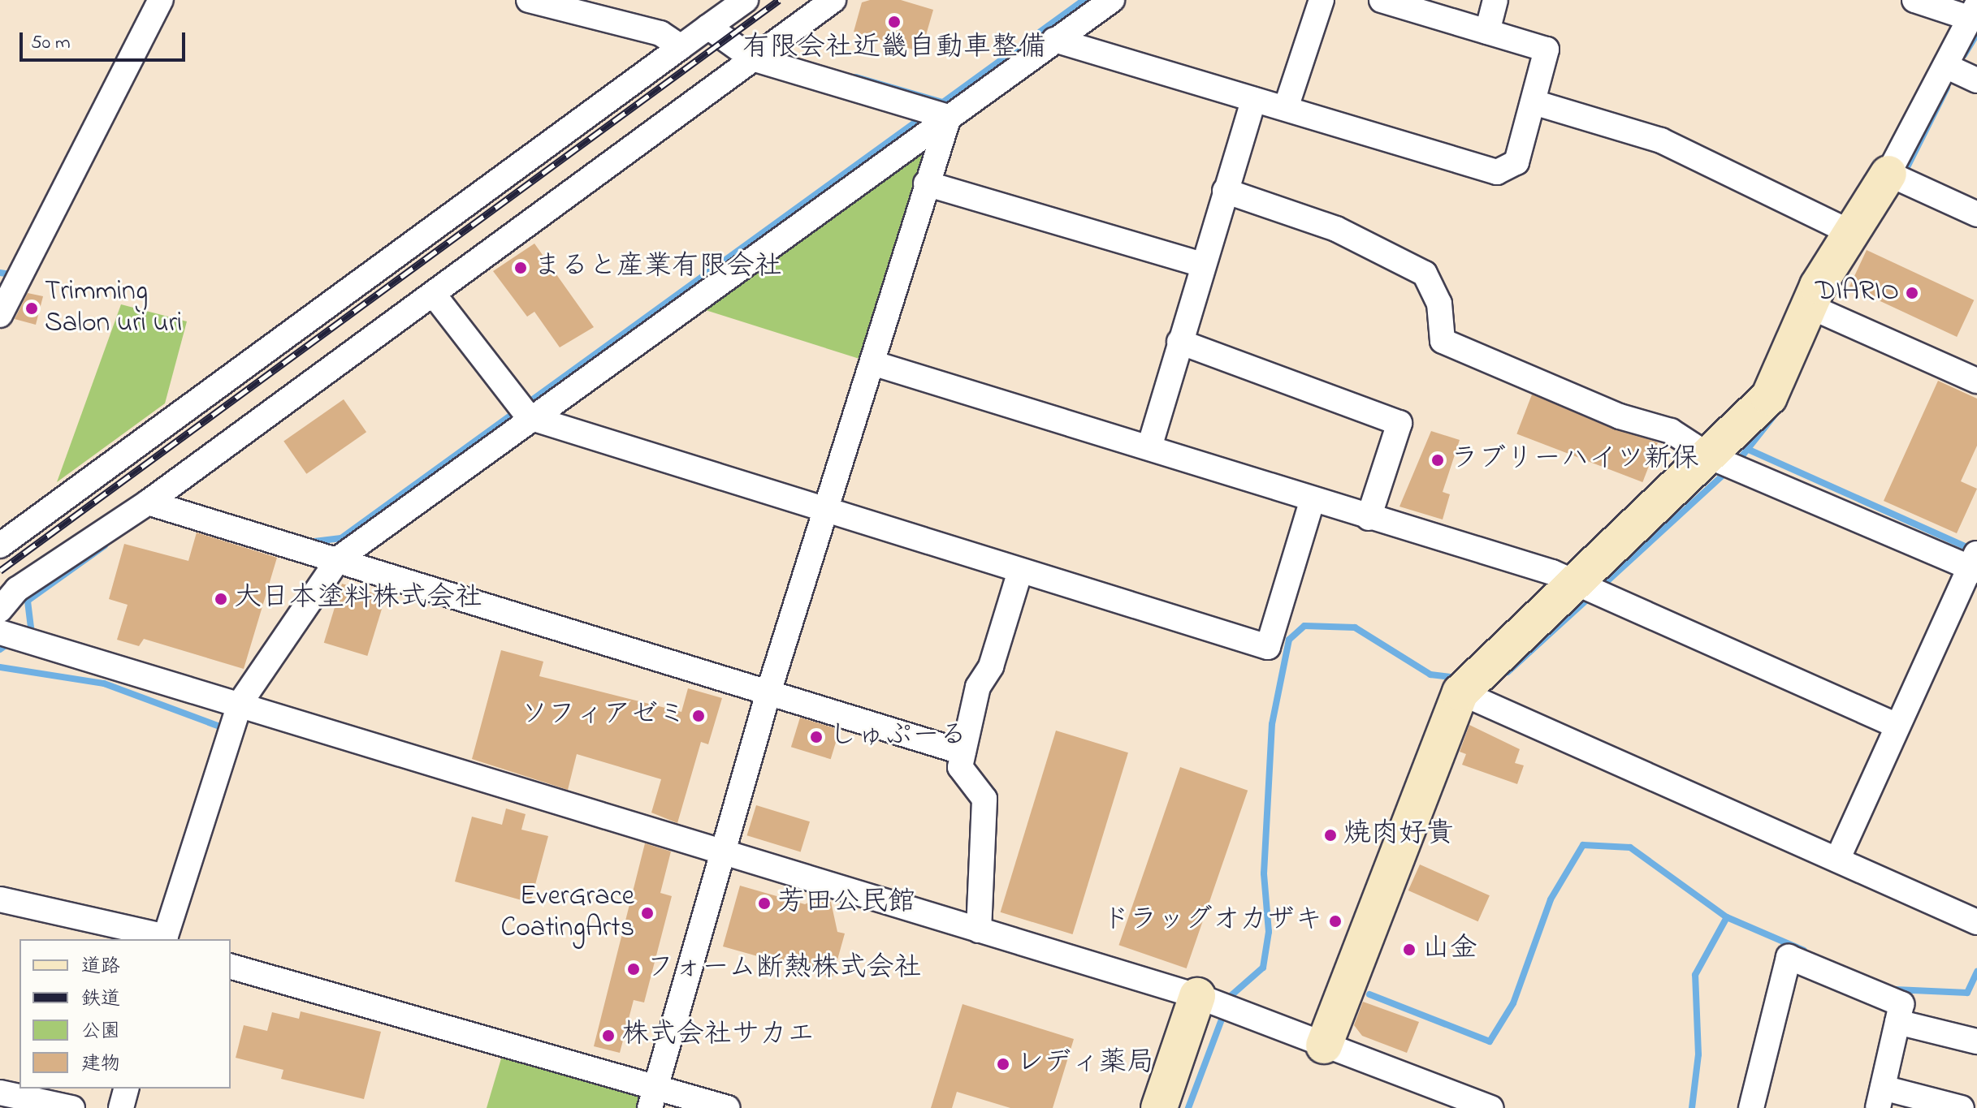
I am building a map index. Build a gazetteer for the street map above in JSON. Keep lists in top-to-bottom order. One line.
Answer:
{"places":["有限会社近畿自動車整備","まると産業有限会社","DIARIO","Trimming Salon uri uri","ラブリーハイツ新保","大日本塗料株式会社","ソフィアゼミ","しゅぷーる","焼肉好貴","芳田公民館","EverGrace CoatingArts","ドラッグオカザキ","山金","フォーム断熱株式会社","株式会社サカエ","レディ薬局"],"legend":["道路","鉄道","公園","建物"],"scale_bar":"50 m"}
